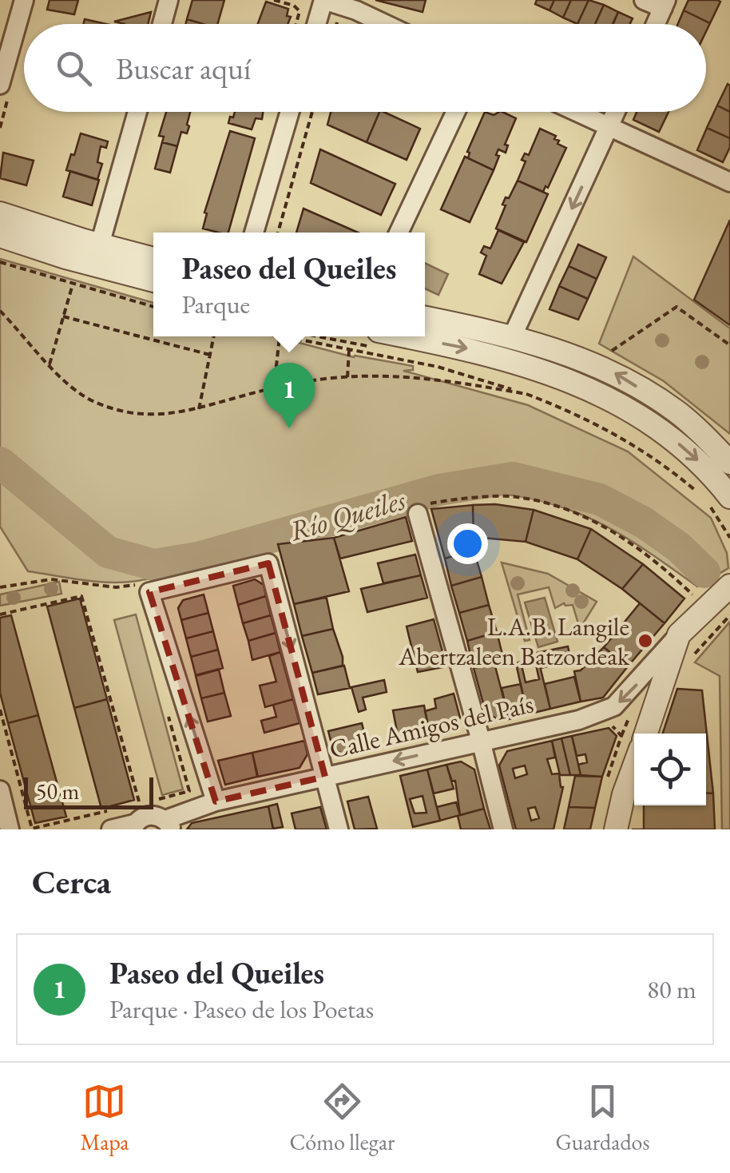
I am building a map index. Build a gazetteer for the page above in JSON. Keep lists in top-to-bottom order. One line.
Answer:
{"streets":{"street":["Calle Amigos del País"]},"one_way":["Calle Amigos del País"],"water":["Río Queiles"],"places":["L.A.B. Langile Abertzaleen Batzordeak"],"scale_bar":"50 m","page":{"search":"Buscar aquí","popup":["Paseo del Queiles","Parque"],"pins":"1","scale":"50 m","heading":"Cerca","list":[{"mark":"1","name":"Paseo del Queiles","note":"Parque · Paseo de los Poetas","value":"80 m"}],"nav":["Mapa","Cómo llegar","Guardados"]}}
